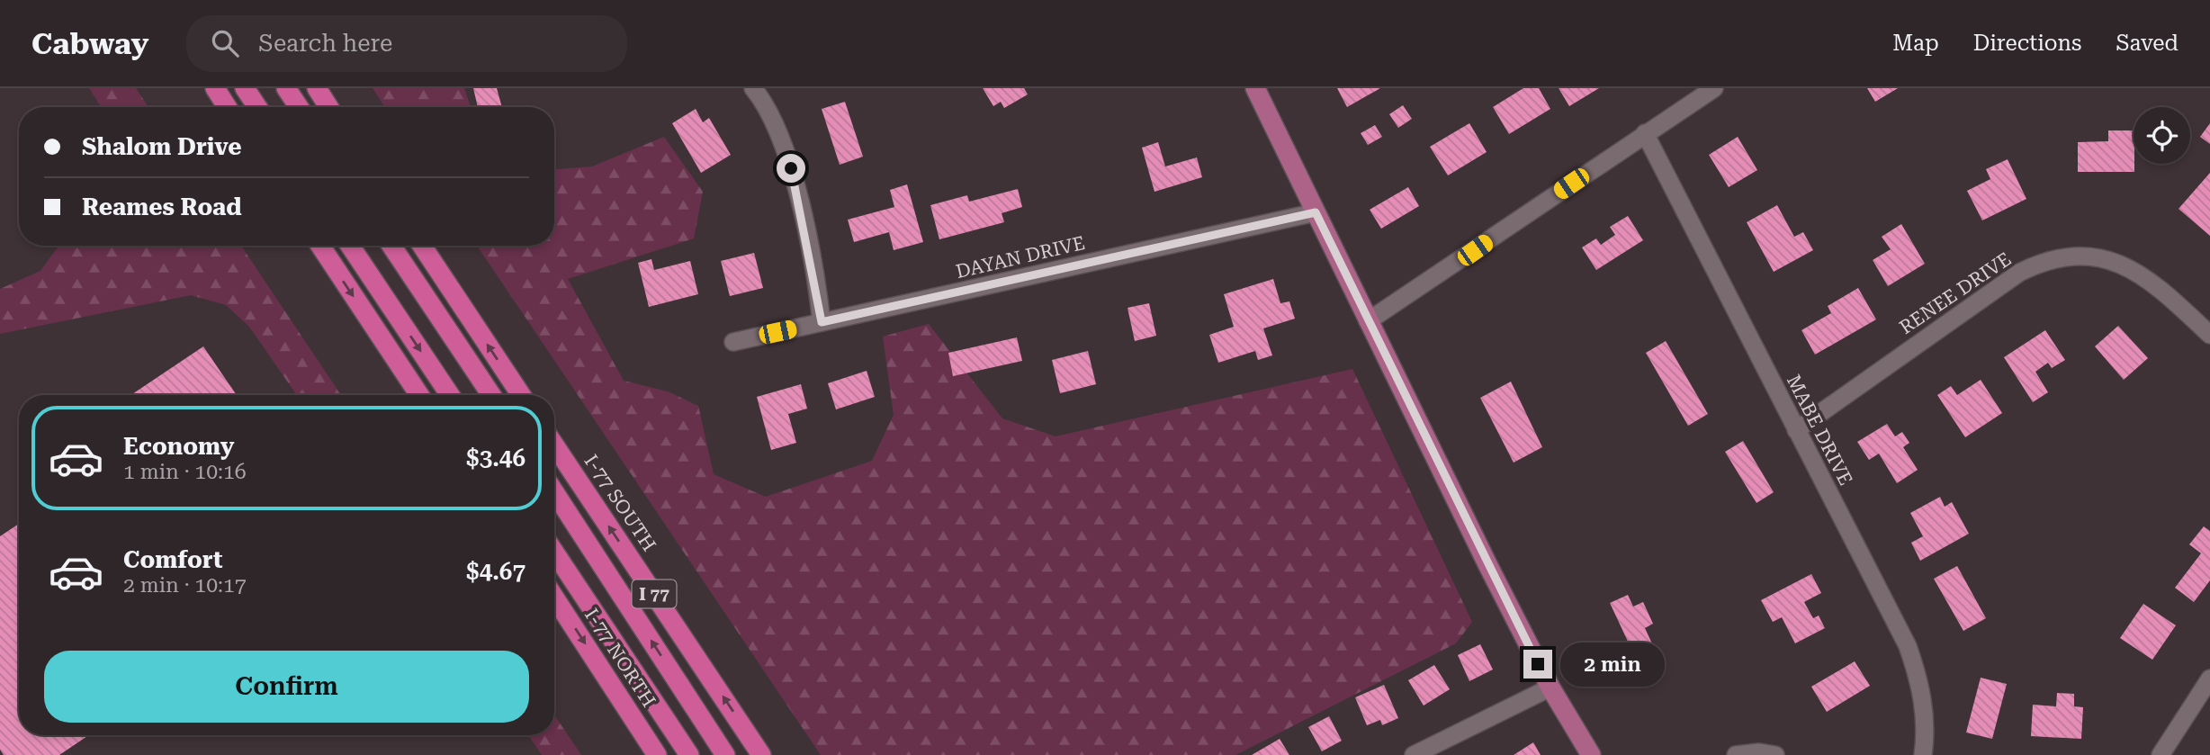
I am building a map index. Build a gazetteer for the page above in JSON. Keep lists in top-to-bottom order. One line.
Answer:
{"streets":{"highway":["I-77 SOUTH","I 77","I-77 NORTH"],"street":["DAYAN DRIVE","RENEE DRIVE","MABE DRIVE"]},"crossings":[["RENEE DRIVE","MABE DRIVE"]],"page":{"header":"Cabway","search":"Search here","nav":["Map","Directions","Saved"],"banner":["Shalom Drive","Reames Road"],"list":[{"name":"Economy","note":"1 min · 10:16","value":"$3.46"},{"name":"Comfort","note":"2 min · 10:17","value":"$4.67"}],"buttons":"Confirm","bubble":"2 min"}}
